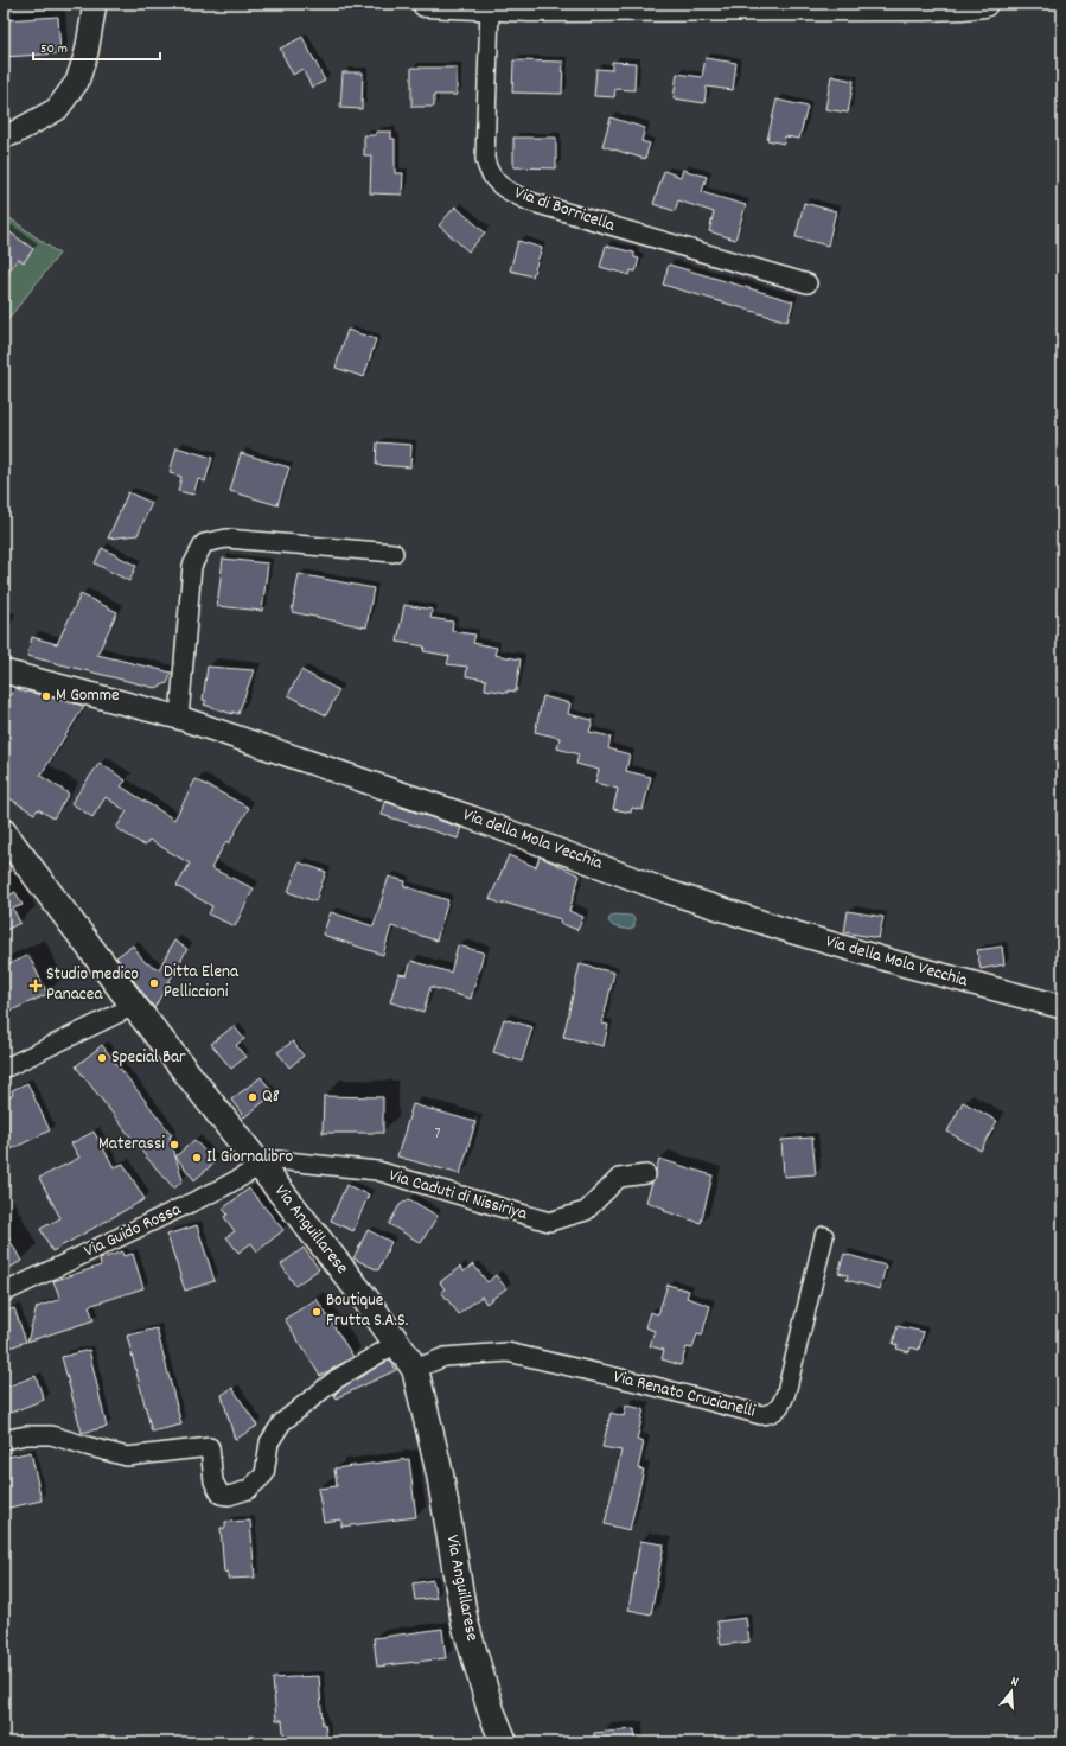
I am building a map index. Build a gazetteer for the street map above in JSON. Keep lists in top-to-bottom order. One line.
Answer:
{"streets":{"main road":["Via Anguillarese"],"street":["Via di Borricella","Via della Mola Vecchia","Via Caduti di Nissiriya","Via Guido Rossa","Via Renato Crucianelli"]},"crossings":[["Via Caduti di Nissiriya","Via Anguillarese"],["Via Caduti di Nissiriya","Via Guido Rossa"],["Via Anguillarese","Via Guido Rossa"],["Via Anguillarese","Via Renato Crucianelli"]],"places":{"other":["M Gomme","Ditta Elena Pelliccioni","Special Bar","Q8","Materassi","Il Giornalibro","Boutique Frutta S.A.S."],"health":["Studio medico Panacea"]},"house_numbers":["7"],"scale_bar":"50 m","north":"top"}
